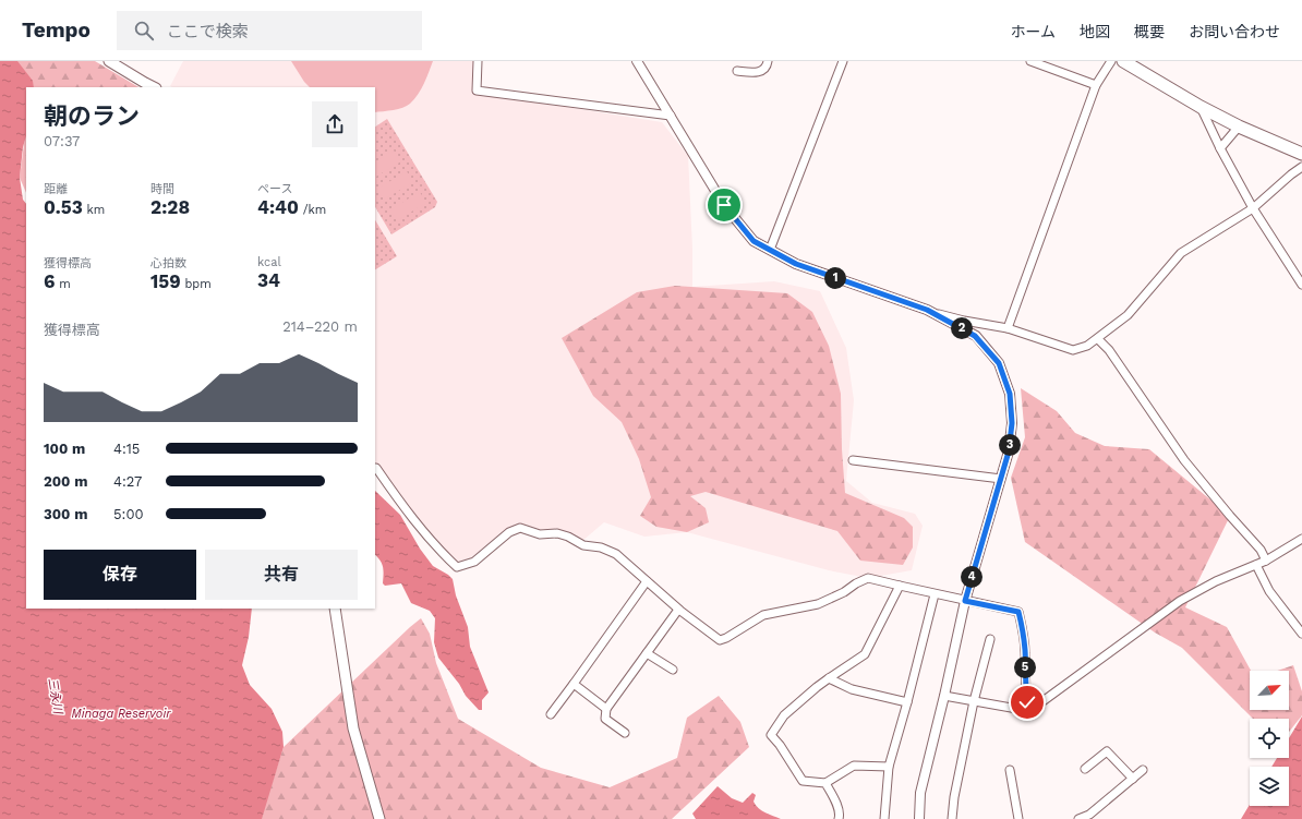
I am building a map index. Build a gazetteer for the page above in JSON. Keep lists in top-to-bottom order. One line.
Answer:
{"water":["三永川","Minaga Reservoir"],"north":"top right","page":{"header":"Tempo","search":"ここで検索","nav":["ホーム","地図","概要","お問い合わせ"],"heading":["朝のラン","07:37"],"stats":[["距離","0.53 km"],["時間","2:28"],["ペース","4:40 /km"],["獲得標高","6 m"],["心拍数","159 bpm"],["kcal","34"]],"pins":["1","2","3","4","5"],"chart":["獲得標高","214–220 m"],"list":[{"name":"100 m","note":"4:15"},{"name":"200 m","note":"4:27"},{"name":"300 m","note":"5:00"}],"buttons":["保存","共有"]}}
